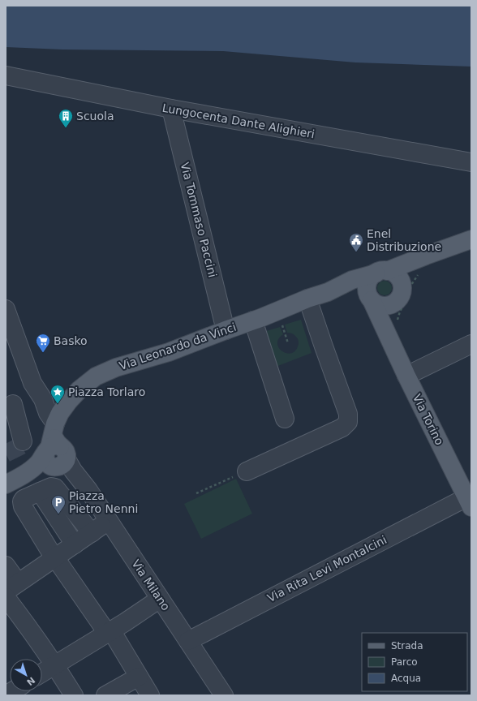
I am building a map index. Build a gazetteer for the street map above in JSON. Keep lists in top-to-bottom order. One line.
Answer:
{"streets":{"main road":["Via Leonardo da Vinci","Via Torino"],"street":["Lungocenta Dante Alighieri","Via Tommaso Paccini","Via Rita Levi Montalcini","Via Milano"]},"crossings":[["Lungocenta Dante Alighieri","Via Tommaso Paccini"],["Via Tommaso Paccini","Via Leonardo da Vinci"],["Via Leonardo da Vinci","Via Torino"],["Via Leonardo da Vinci","Via Milano"],["Via Torino","Via Rita Levi Montalcini"],["Via Rita Levi Montalcini","Via Milano"]],"places":{"building":["Scuola"],"public building":["Enel Distribuzione"],"supermarket":["Basko"],"place":["Piazza Torlaro"],"parking":["Piazza Pietro Nenni"]},"legend":["Strada","Parco","Acqua"],"north":"bottom right"}
